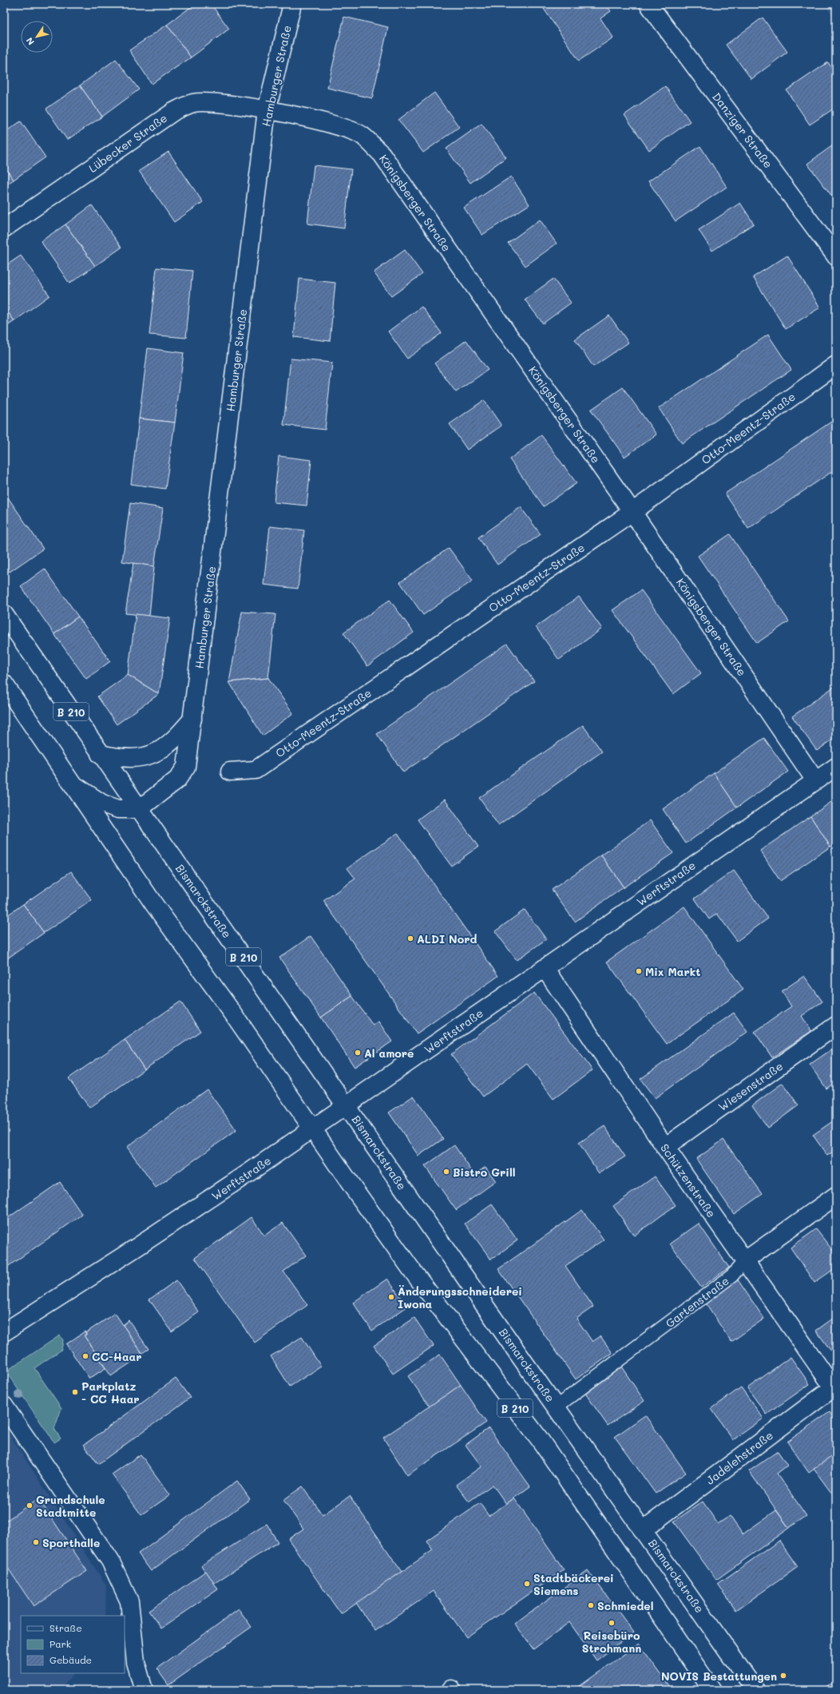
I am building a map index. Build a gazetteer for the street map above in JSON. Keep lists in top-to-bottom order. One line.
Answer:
{"streets":{"street":["Hamburger Straße","Danziger Straße","Lübecker Straße","Königsberger Straße","Otto-Meentz-Straße","B 210","Werftstraße","Bismarckstraße","Wiesenstraße","Schützenstraße","Gartenstraße","Jadelehstraße"]},"crossings":[["Hamburger Straße","Lübecker Straße"],["Hamburger Straße","Königsberger Straße"],["Hamburger Straße","Bismarckstraße"],["Lübecker Straße","Königsberger Straße"],["Königsberger Straße","Otto-Meentz-Straße"],["Königsberger Straße","Werftstraße"],["B 210","Werftstraße"],["Werftstraße","Bismarckstraße"],["Werftstraße","Schützenstraße"],["Bismarckstraße","Gartenstraße"],["Bismarckstraße","Jadelehstraße"],["Wiesenstraße","Schützenstraße"],["Schützenstraße","Gartenstraße"],["Schützenstraße","Jadelehstraße"]],"places":["ALDI Nord","Mix Markt","Al amore","Bistro Grill","Änderungsschneiderei Iwona","CC-Haar","Parkplatz - CC Haar","Grundschule Stadtmitte","Sporthalle","Stadtbäckerei Siemens","Schmiedel","Reisebüro Strohmann","NOVIS Bestattungen"],"legend":["Straße","Park","Gebäude"],"north":"bottom left"}
